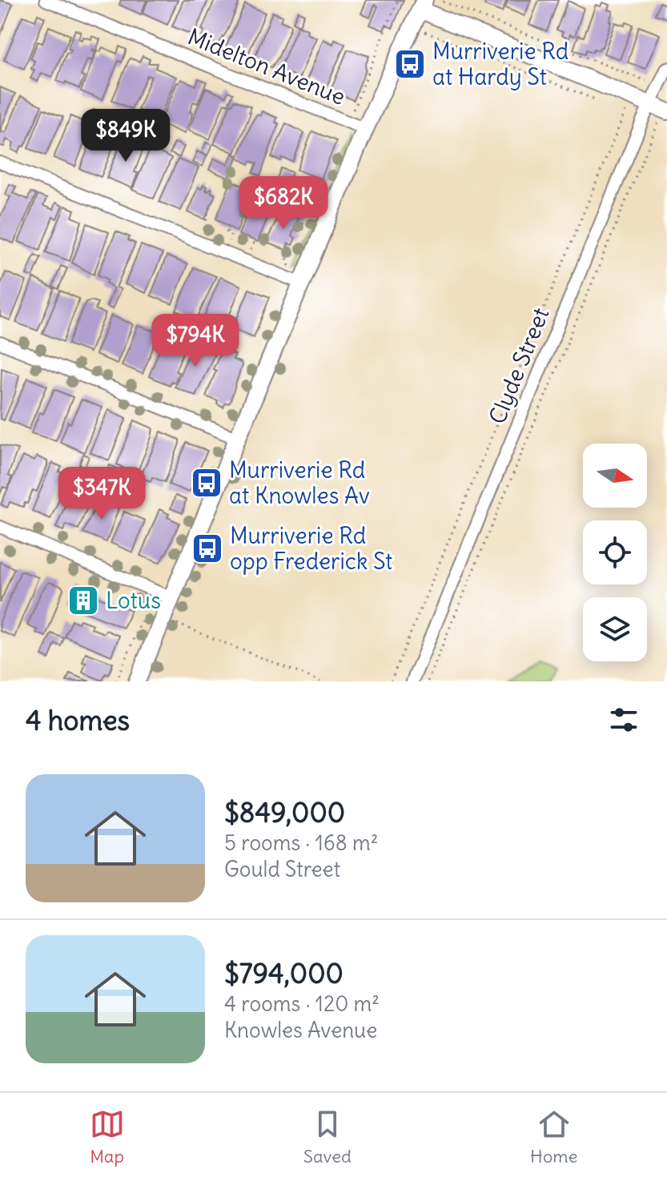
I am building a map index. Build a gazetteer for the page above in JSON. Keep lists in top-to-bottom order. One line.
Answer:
{"streets":{"street":["Midelton Avenue","Clyde Street"]},"places":{"bus stop":["Murriverie Rd at Hardy St","Murriverie Rd at Knowles Av","Murriverie Rd opp Frederick St"],"building":["Lotus"]},"north":"right","page":{"price":["$849K","$682K","$794K","$347K"],"heading":"4 homes","list":[{"name":"$849,000","note":"5 rooms · 168 m² · Gould Street"},{"name":"$794,000","note":"4 rooms · 120 m² · Knowles Avenue"}],"tabs":["Map","Saved","Home"]}}
